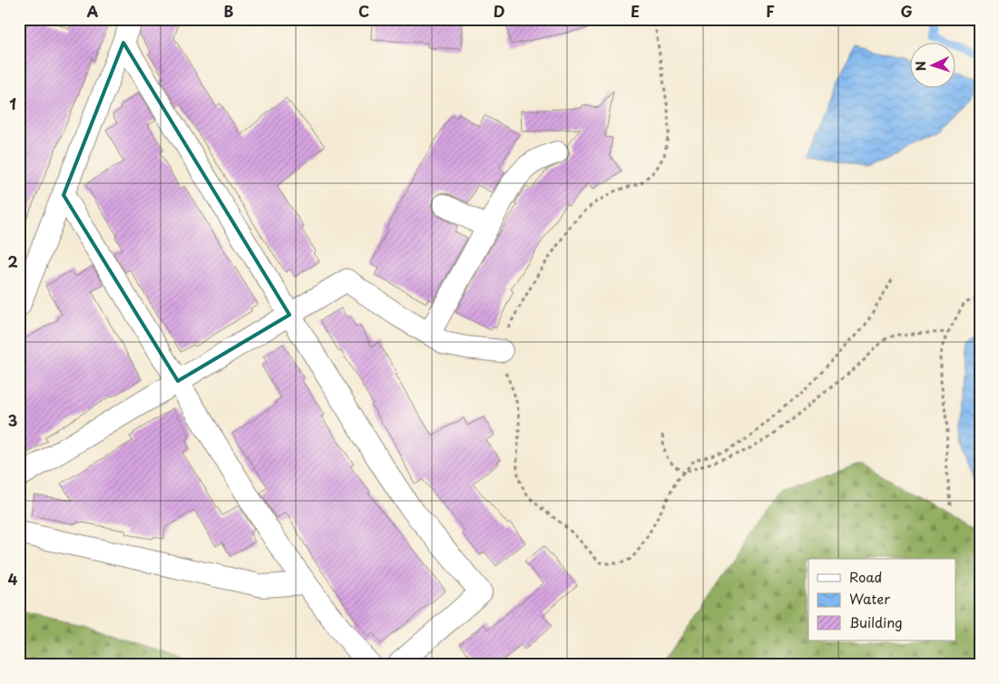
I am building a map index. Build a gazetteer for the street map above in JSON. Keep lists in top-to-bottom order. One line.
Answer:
{"legend":["Road","Water","Building"],"north":"left","grid":{"columns":["A","B","C","D","E","F","G"],"rows":["1","2","3","4"]}}
